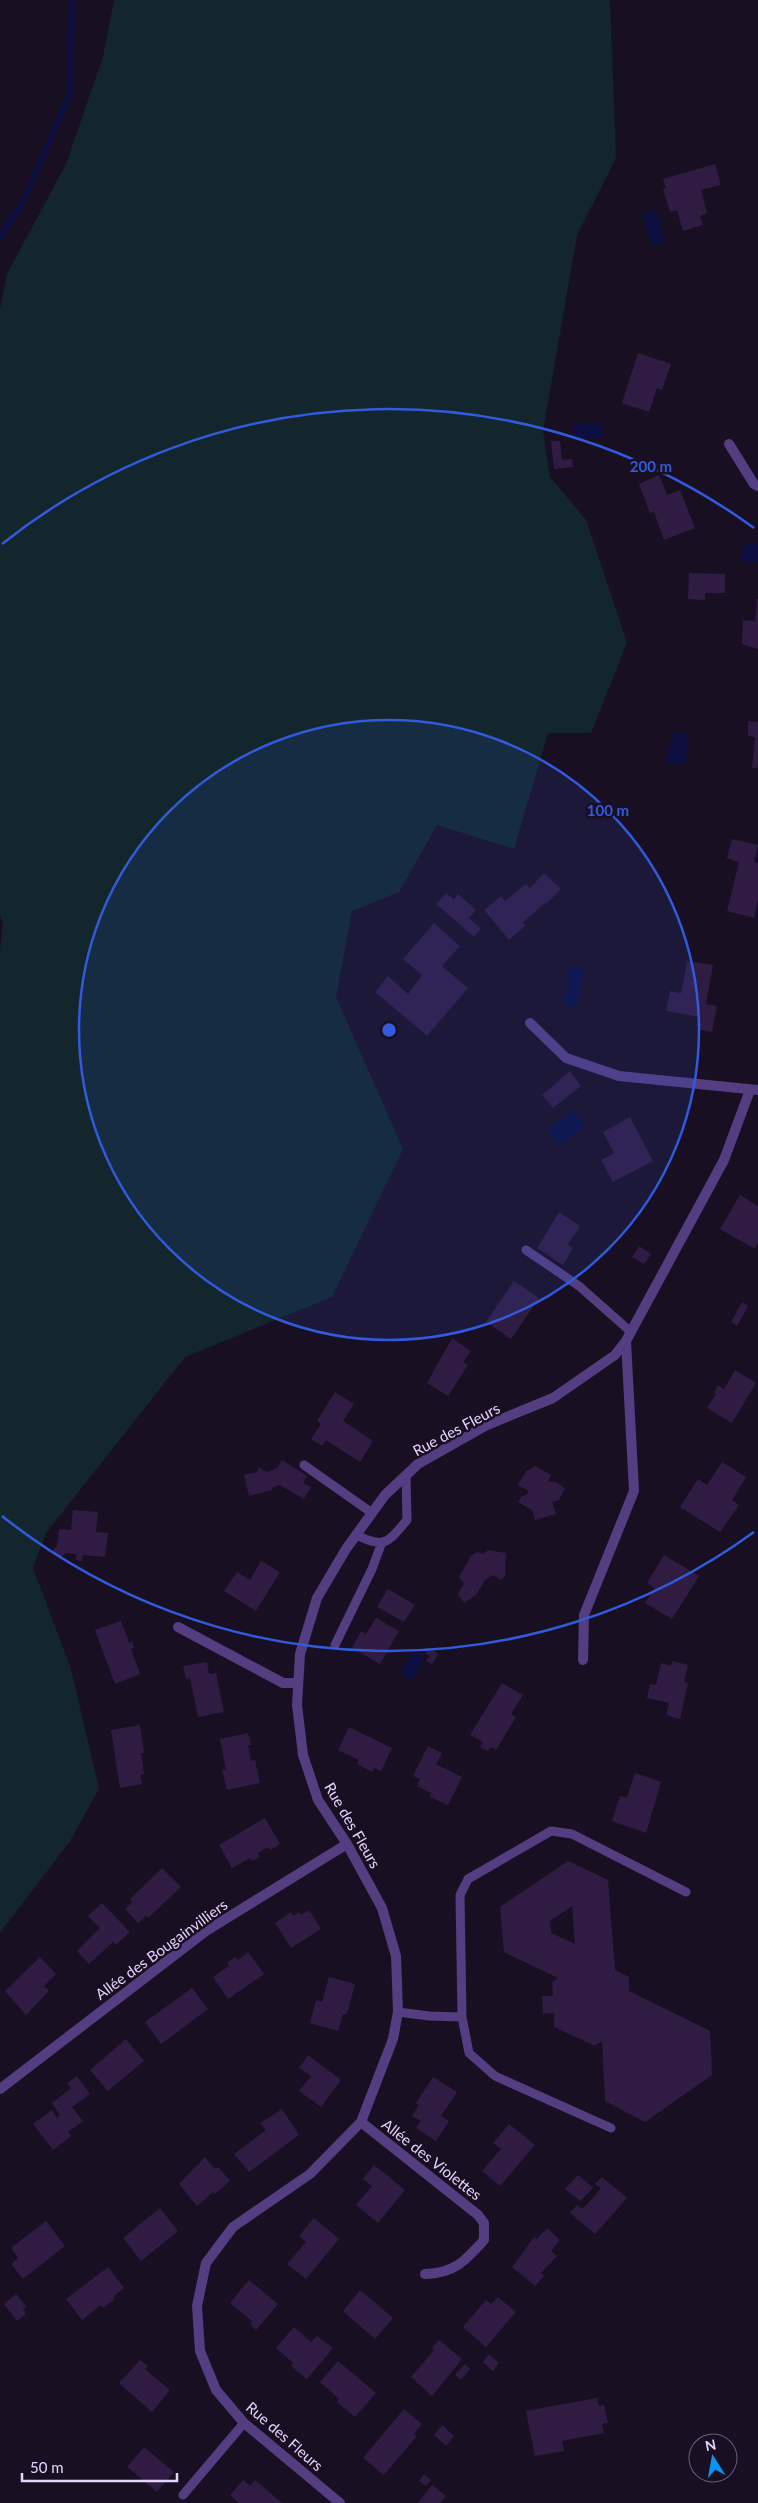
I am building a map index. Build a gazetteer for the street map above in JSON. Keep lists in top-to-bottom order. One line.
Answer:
{"streets":{"street":["Rue des Fleurs","Allée des Bougainvilliers","Allée des Violettes"]},"crossings":[["Rue des Fleurs","Allée des Bougainvilliers"],["Rue des Fleurs","Allée des Violettes"]],"scale_bar":"50 m","north":"top","rings":["200 m","100 m"]}
